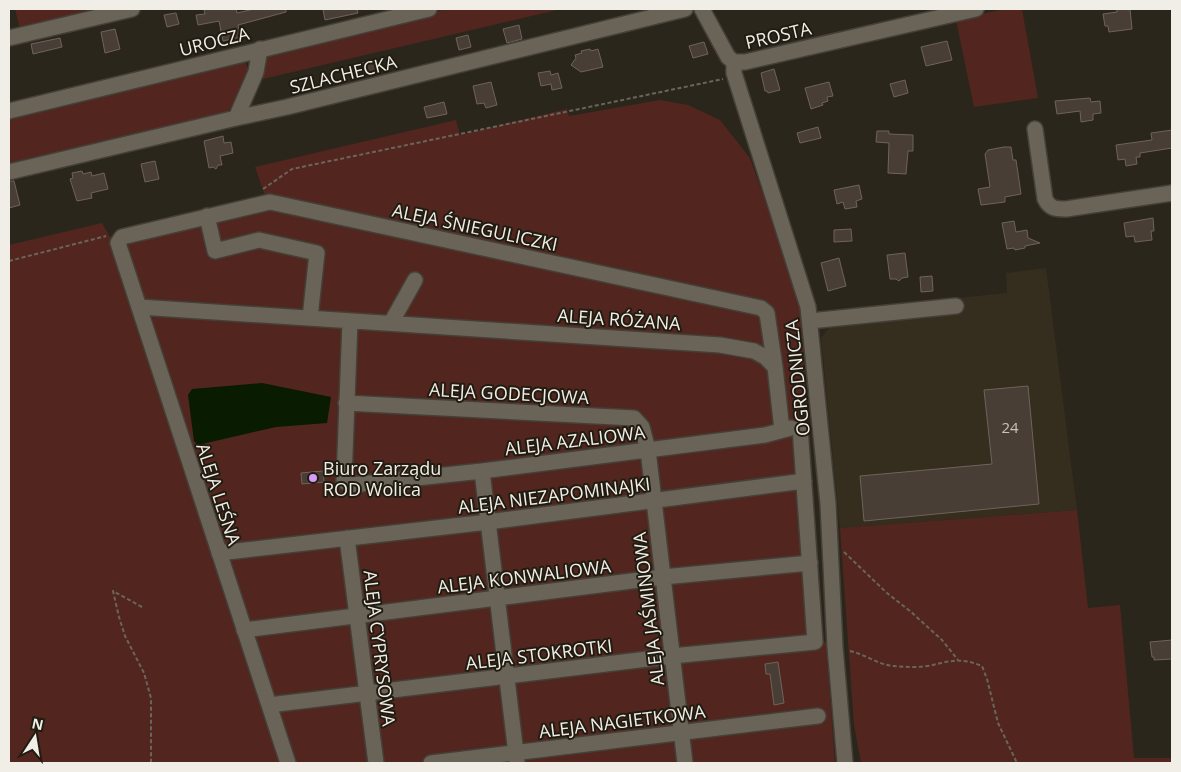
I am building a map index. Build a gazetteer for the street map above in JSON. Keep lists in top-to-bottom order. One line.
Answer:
{"streets":{"street":["PROSTA","UROCZA","SZLACHECKA","ALEJA ŚNIEGULICZKI","ALEJA RÓŻANA","OGRODNICZA","ALEJA GODECJOWA","ALEJA AZALIOWA","ALEJA LEŚNA","ALEJA NIEZAPOMINAJKI","ALEJA KONWALIOWA","ALEJA JAŚMINOWA","ALEJA CYPRYSOWA","ALEJA STOKROTKI","ALEJA NAGIETKOWA"]},"crossings":[["PROSTA","OGRODNICZA"],["ALEJA ŚNIEGULICZKI","ALEJA RÓŻANA"],["ALEJA ŚNIEGULICZKI","ALEJA LEŚNA"],["ALEJA RÓŻANA","ALEJA LEŚNA"],["ALEJA GODECJOWA","ALEJA AZALIOWA"],["ALEJA GODECJOWA","ALEJA JAŚMINOWA"],["ALEJA AZALIOWA","ALEJA NIEZAPOMINAJKI"],["ALEJA AZALIOWA","ALEJA JAŚMINOWA"],["ALEJA LEŚNA","ALEJA NIEZAPOMINAJKI"],["ALEJA LEŚNA","ALEJA KONWALIOWA"],["ALEJA LEŚNA","ALEJA STOKROTKI"],["ALEJA NIEZAPOMINAJKI","ALEJA JAŚMINOWA"],["ALEJA NIEZAPOMINAJKI","ALEJA CYPRYSOWA"],["ALEJA KONWALIOWA","ALEJA JAŚMINOWA"],["ALEJA KONWALIOWA","ALEJA CYPRYSOWA"],["ALEJA KONWALIOWA","ALEJA STOKROTKI"],["ALEJA JAŚMINOWA","ALEJA STOKROTKI"],["ALEJA JAŚMINOWA","ALEJA NAGIETKOWA"],["ALEJA CYPRYSOWA","ALEJA STOKROTKI"]],"places":["Biuro Zarządu ROD Wolica"],"house_numbers":["24"],"north":"top"}
